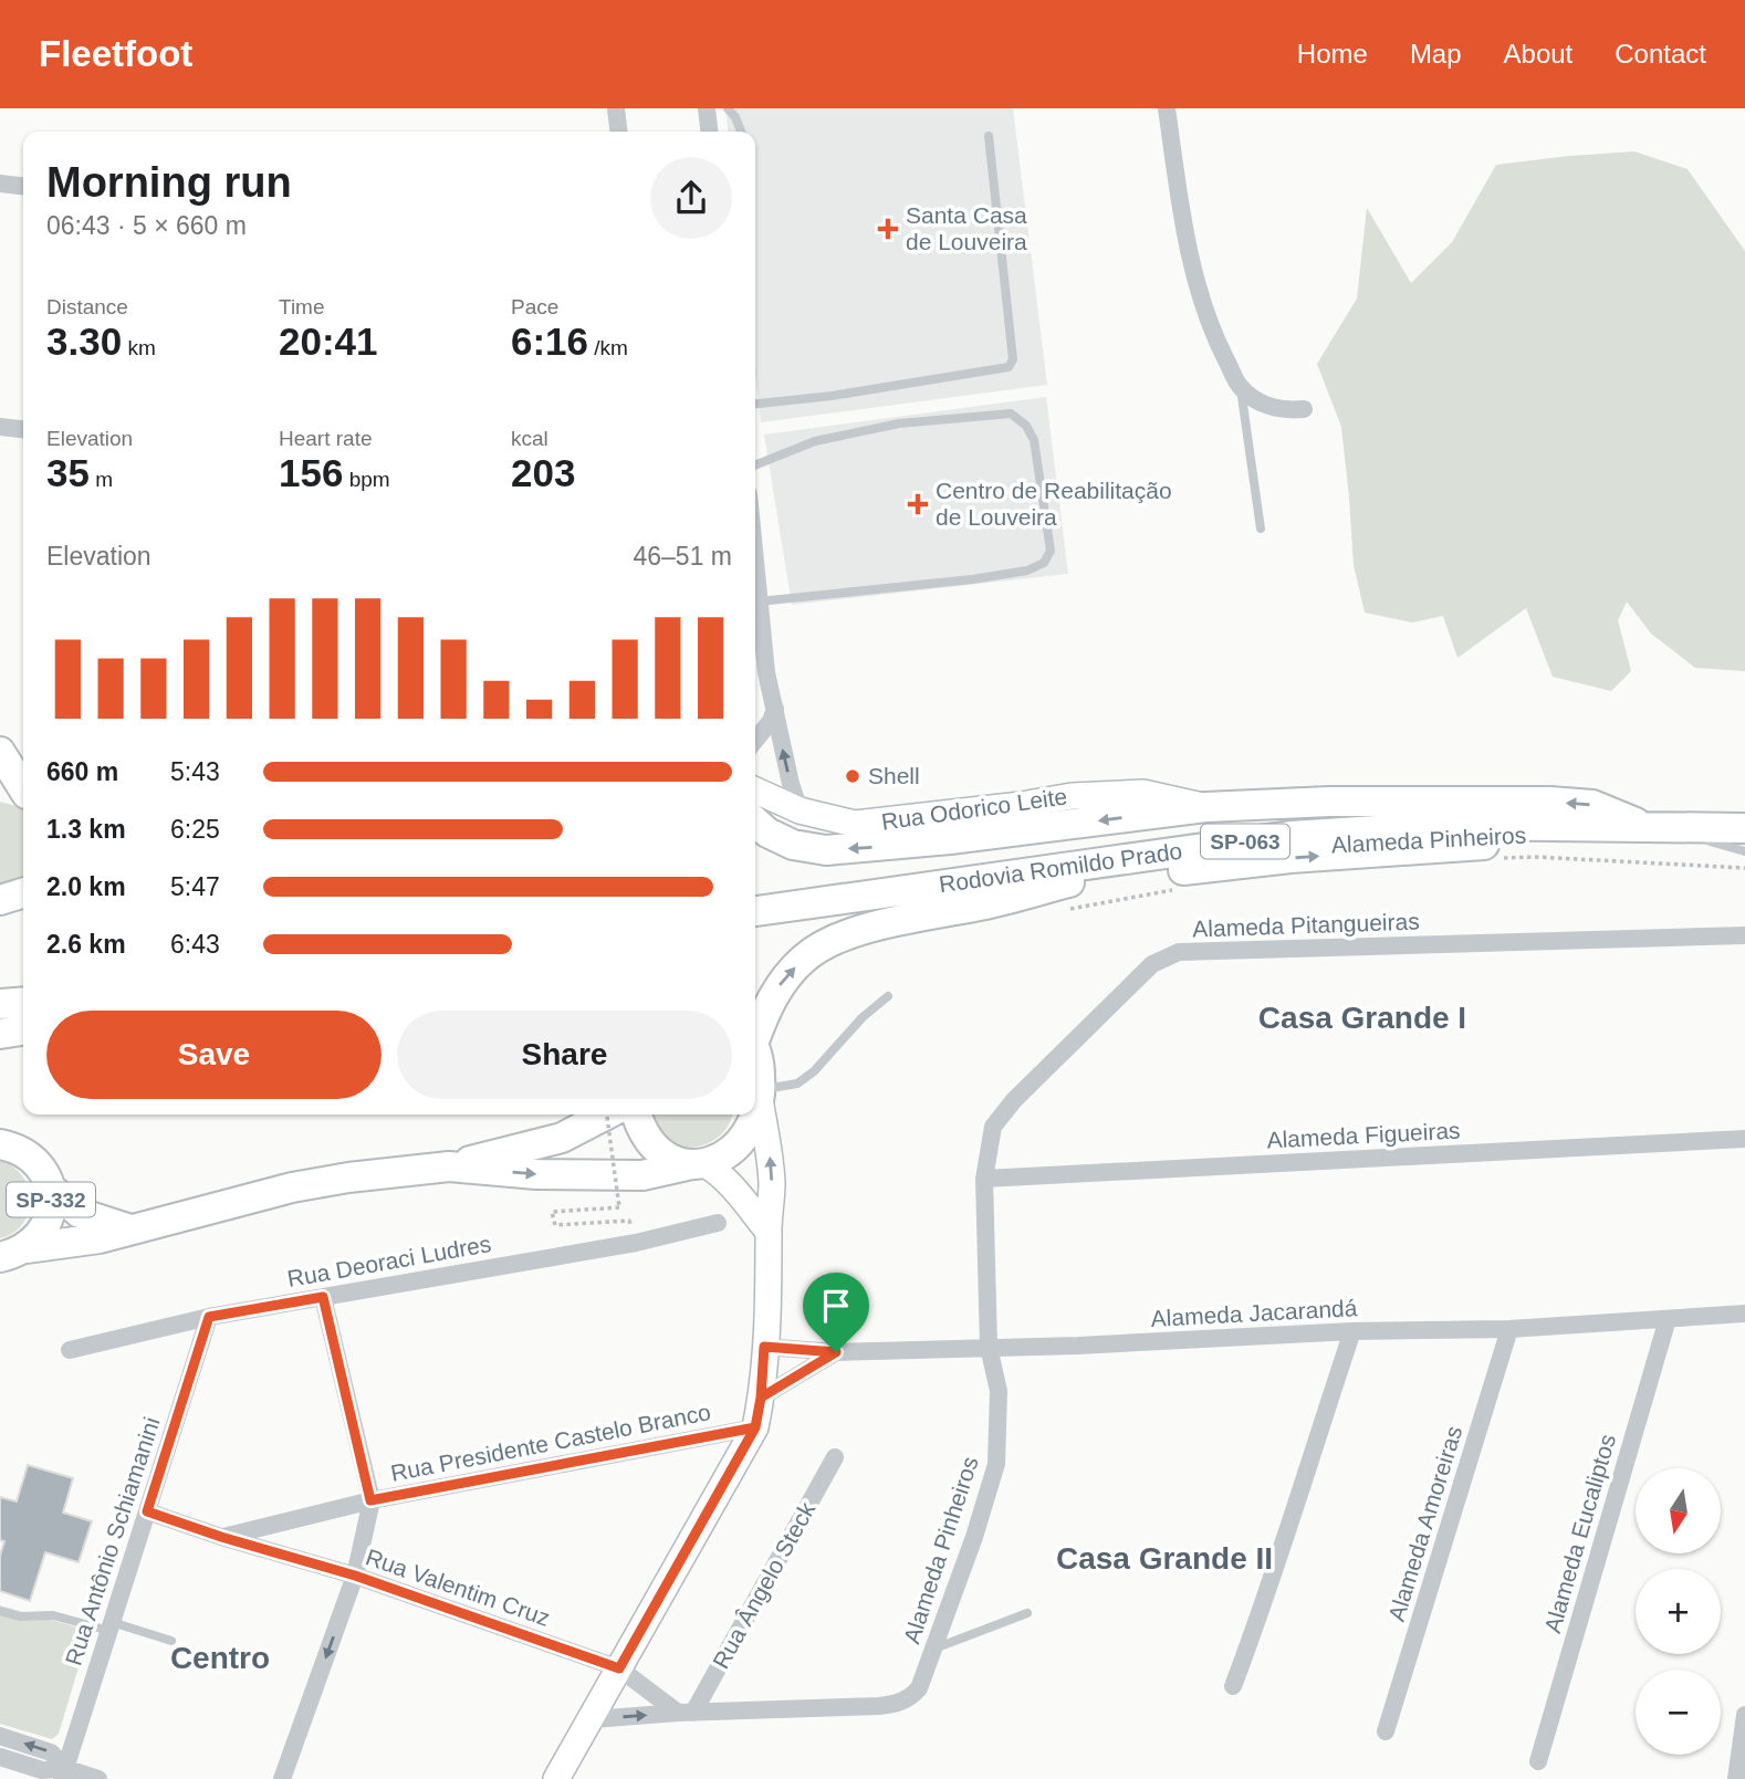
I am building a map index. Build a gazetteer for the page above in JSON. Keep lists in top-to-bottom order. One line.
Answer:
{"streets":{"main road":["Rua Odorico Leite","SP-063","Rodovia Romildo Prado","SP-332"],"street":["Alameda Pinheiros","Alameda Pitangueiras","Alameda Figueiras","Rua Deoraci Ludres","Alameda Jacarandá","Rua Presidente Castelo Branco","Alameda Amoreiras","Alameda Eucaliptos","Rua Antônio Schiamanini","Rua Ângelo Steck","Rua Valentim Cruz"]},"crossings":[["Alameda Pinheiros","Alameda Pitangueiras"],["Alameda Pinheiros","Alameda Figueiras"],["Alameda Pinheiros","Alameda Jacarandá"],["Alameda Pinheiros","Rua Ângelo Steck"],["Alameda Pitangueiras","Alameda Figueiras"],["Rua Deoraci Ludres","Rua Antônio Schiamanini"],["Alameda Jacarandá","Alameda Amoreiras"],["Alameda Jacarandá","Alameda Eucaliptos"],["Rua Presidente Castelo Branco","Rua Valentim Cruz"],["Rua Antônio Schiamanini","Rua Valentim Cruz"]],"districts":["Casa Grande I","Casa Grande II","Centro"],"places":{"health":["Santa Casa de Louveira","Centro de Reabilitação de Louveira"],"other":["Shell"]},"north":"bottom","page":{"header":"Fleetfoot","nav":["Home","Map","About","Contact"],"heading":["Morning run","06:43 · 5 × 660 m"],"stats":[["Distance","3.30 km"],["Time","20:41"],["Pace","6:16 /km"],["Elevation","35 m"],["Heart rate","156 bpm"],["kcal","203"]],"chart":["Elevation","46–51 m"],"list":[{"name":"660 m","note":"5:43"},{"name":"1.3 km","note":"6:25"},{"name":"2.0 km","note":"5:47"},{"name":"2.6 km","note":"6:43"}],"buttons":["Save","Share"],"map_buttons":["+","−"]}}
